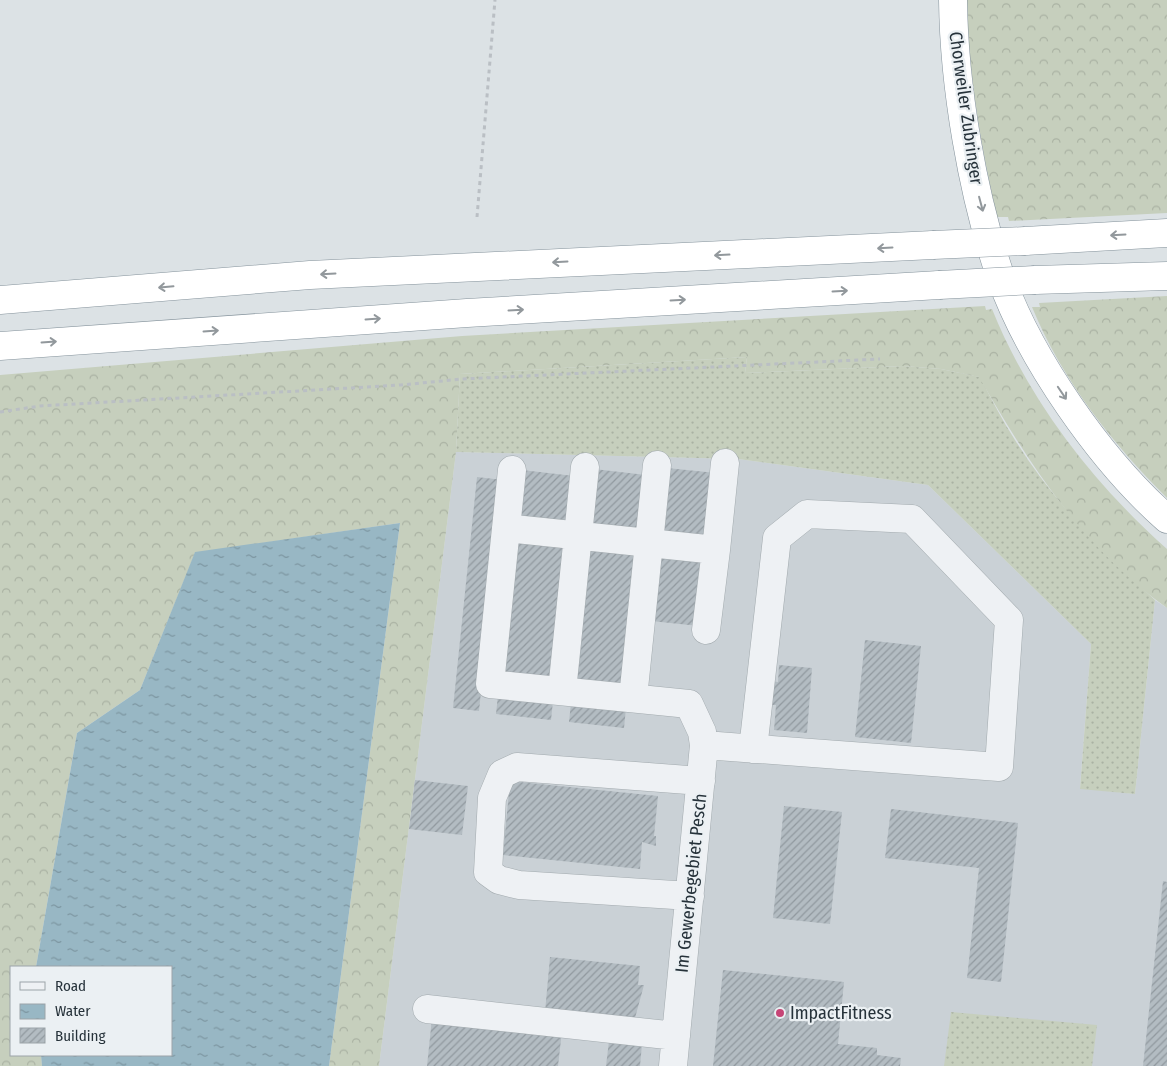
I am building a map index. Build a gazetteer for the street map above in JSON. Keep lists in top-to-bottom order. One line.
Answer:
{"streets":{"highway":["Chorweiler Zubringer"],"street":["Im Gewerbegebiet Pesch"]},"one_way":["Chorweiler Zubringer"],"places":["ImpactFitness"],"legend":["Road","Water","Building"]}
